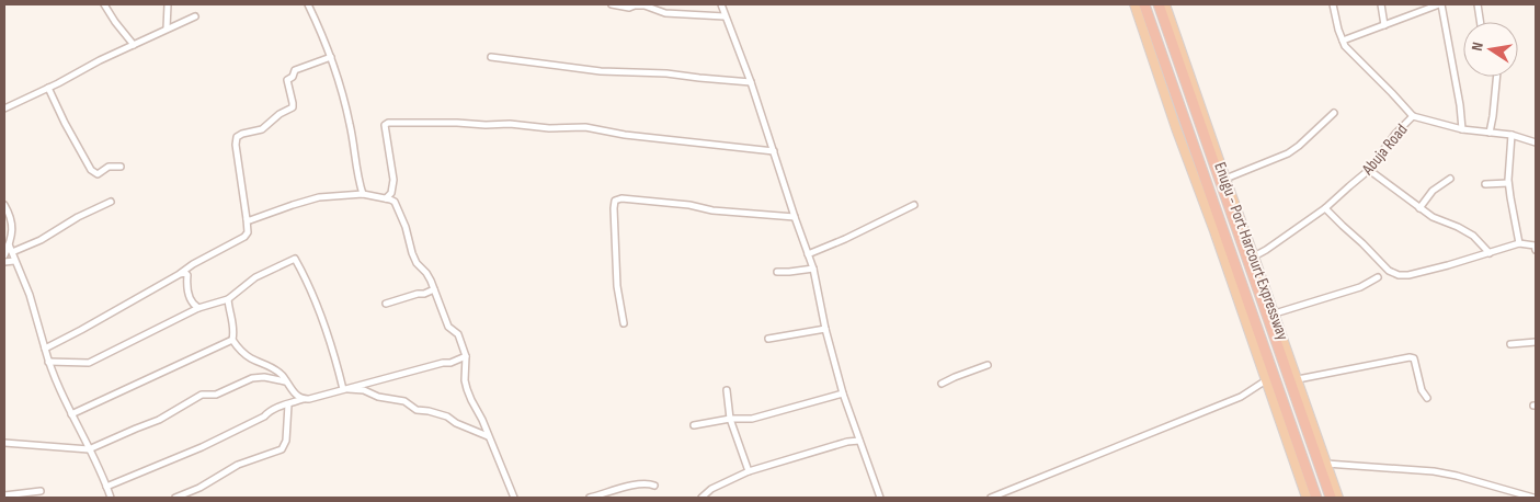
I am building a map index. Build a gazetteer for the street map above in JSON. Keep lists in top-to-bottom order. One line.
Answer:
{"streets":{"highway":["Enugu - Port Harcourt Expressway"],"street":["Abuja Road"]},"crossings":[["Abuja Road","Enugu - Port Harcourt Expressway"]],"north":"left"}
